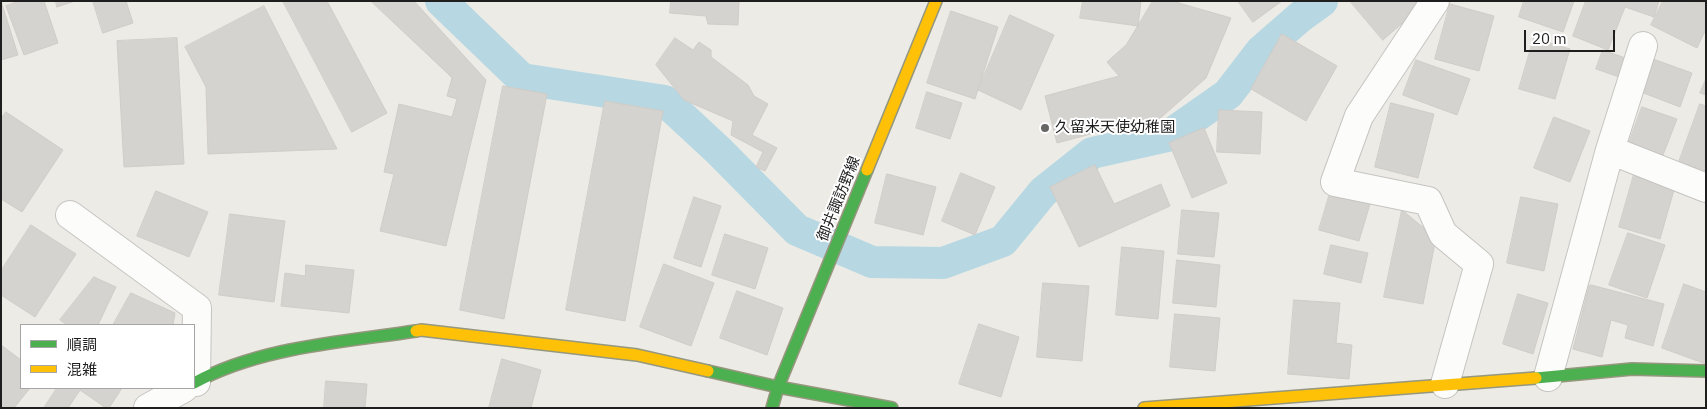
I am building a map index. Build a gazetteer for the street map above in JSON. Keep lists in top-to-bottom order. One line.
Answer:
{"streets":{"street":["御井諏訪野線"]},"places":["久留米天使幼稚園"],"legend":["順調","混雑"],"scale_bar":"20 m"}
